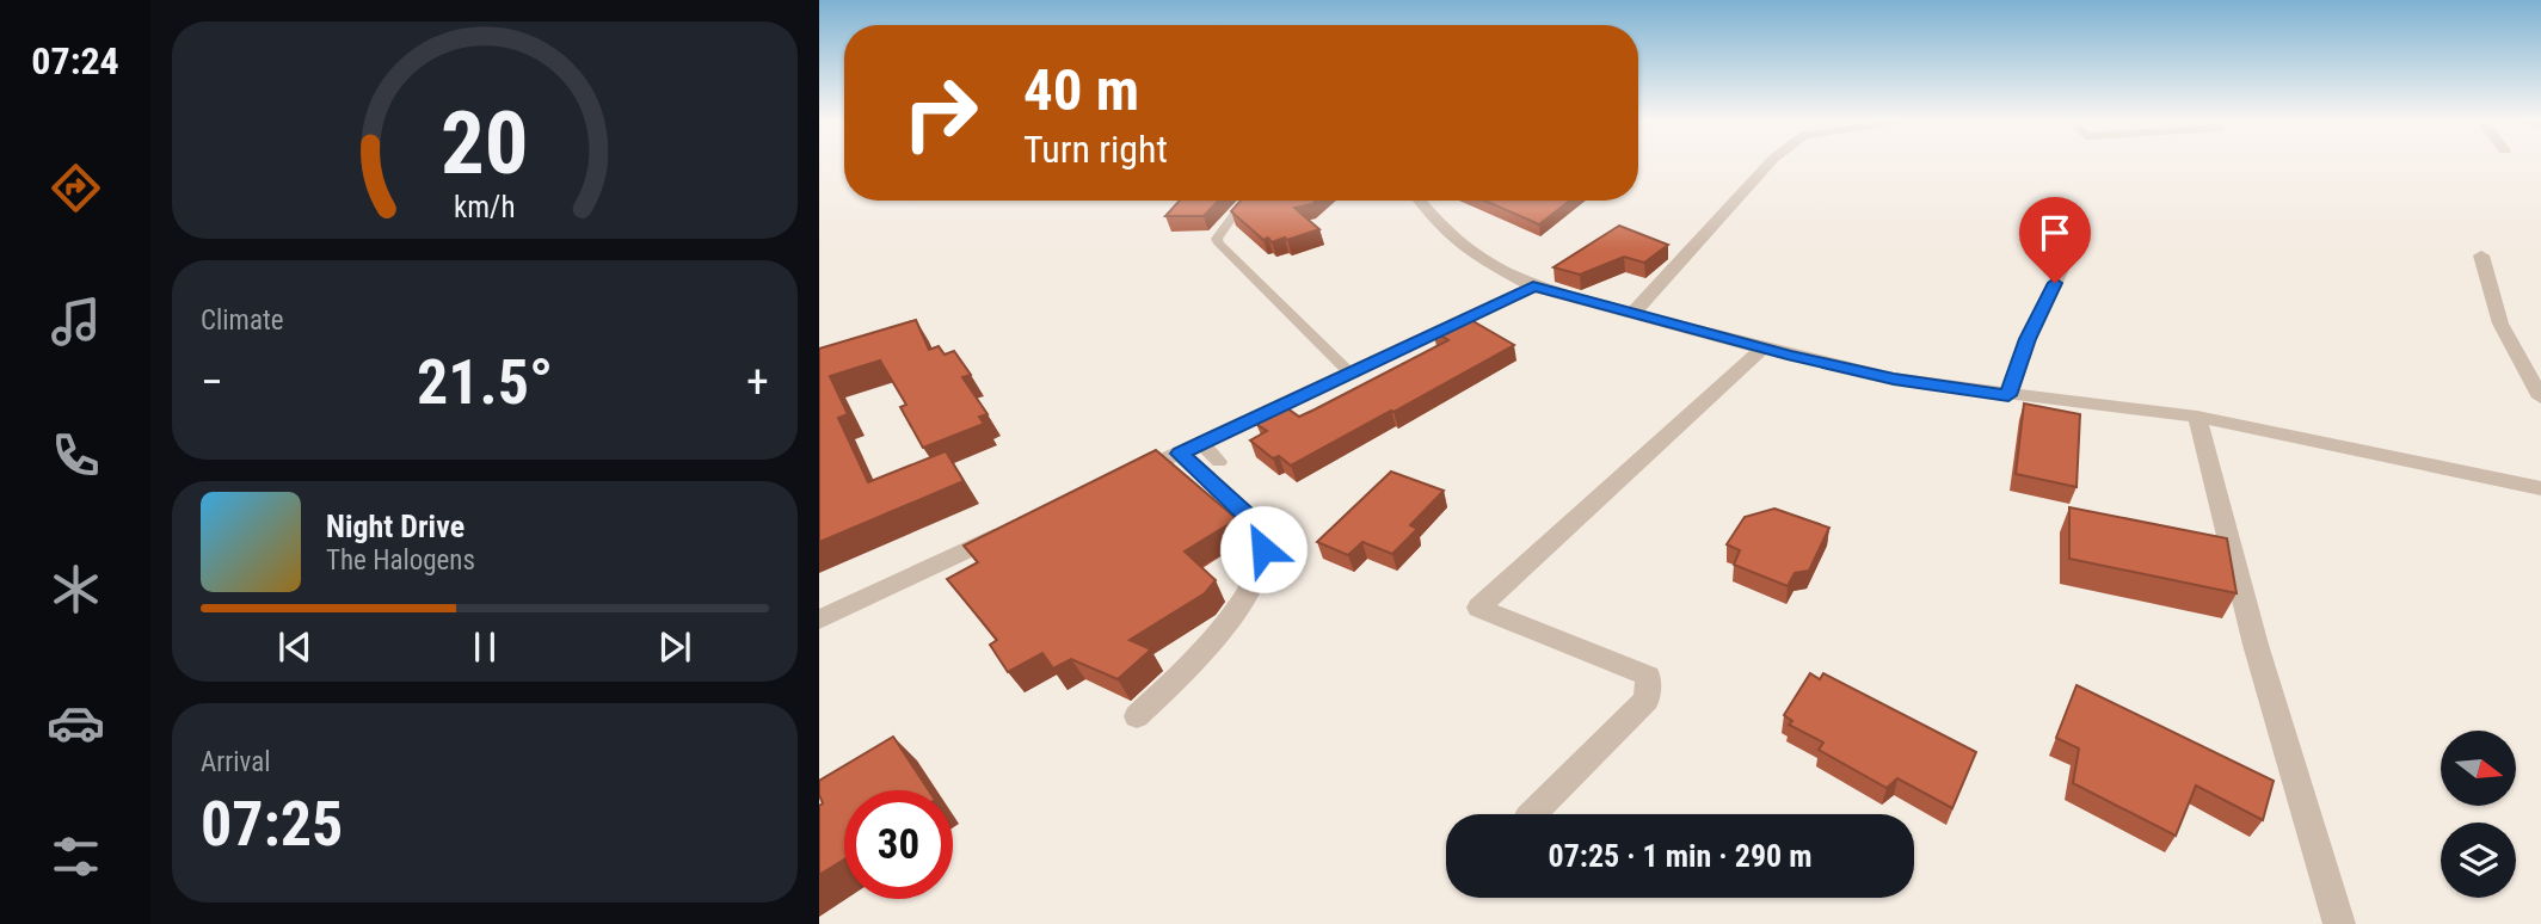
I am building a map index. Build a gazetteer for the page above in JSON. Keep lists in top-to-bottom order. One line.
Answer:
{"north":"right","page":{"tabs":"07:24","turn":["40 m","Turn right"],"tile":["Climate",["Arrival","07:25"]],"heat":["−","21.5°","+"],"song":["Night Drive","The Halogens"],"limit":"30","trip":"07:25 · 1 min · 290 m","gauge":["20","km/h"]}}
